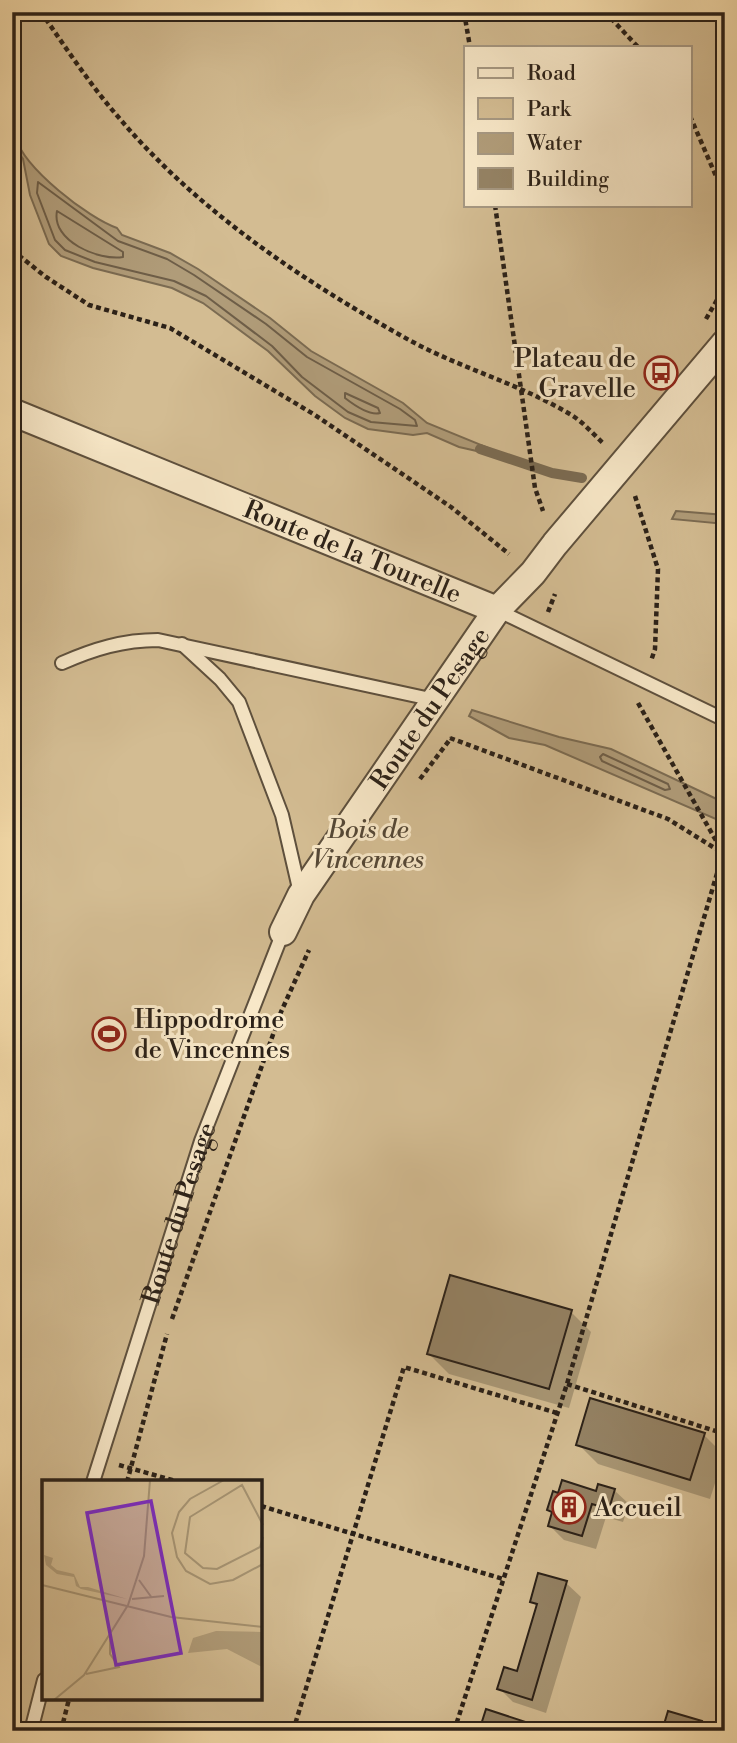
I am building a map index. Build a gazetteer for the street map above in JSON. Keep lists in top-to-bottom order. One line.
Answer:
{"streets":{"street":["Route de la Tourelle","Route du Pesage"]},"crossings":[["Route de la Tourelle","Route du Pesage"]],"parks":["Bois de Vincennes"],"places":{"bus stop":["Plateau de Gravelle"],"sports":["Hippodrome de Vincennes"],"building":["Accueil"]},"legend":["Road","Park","Water","Building"]}
